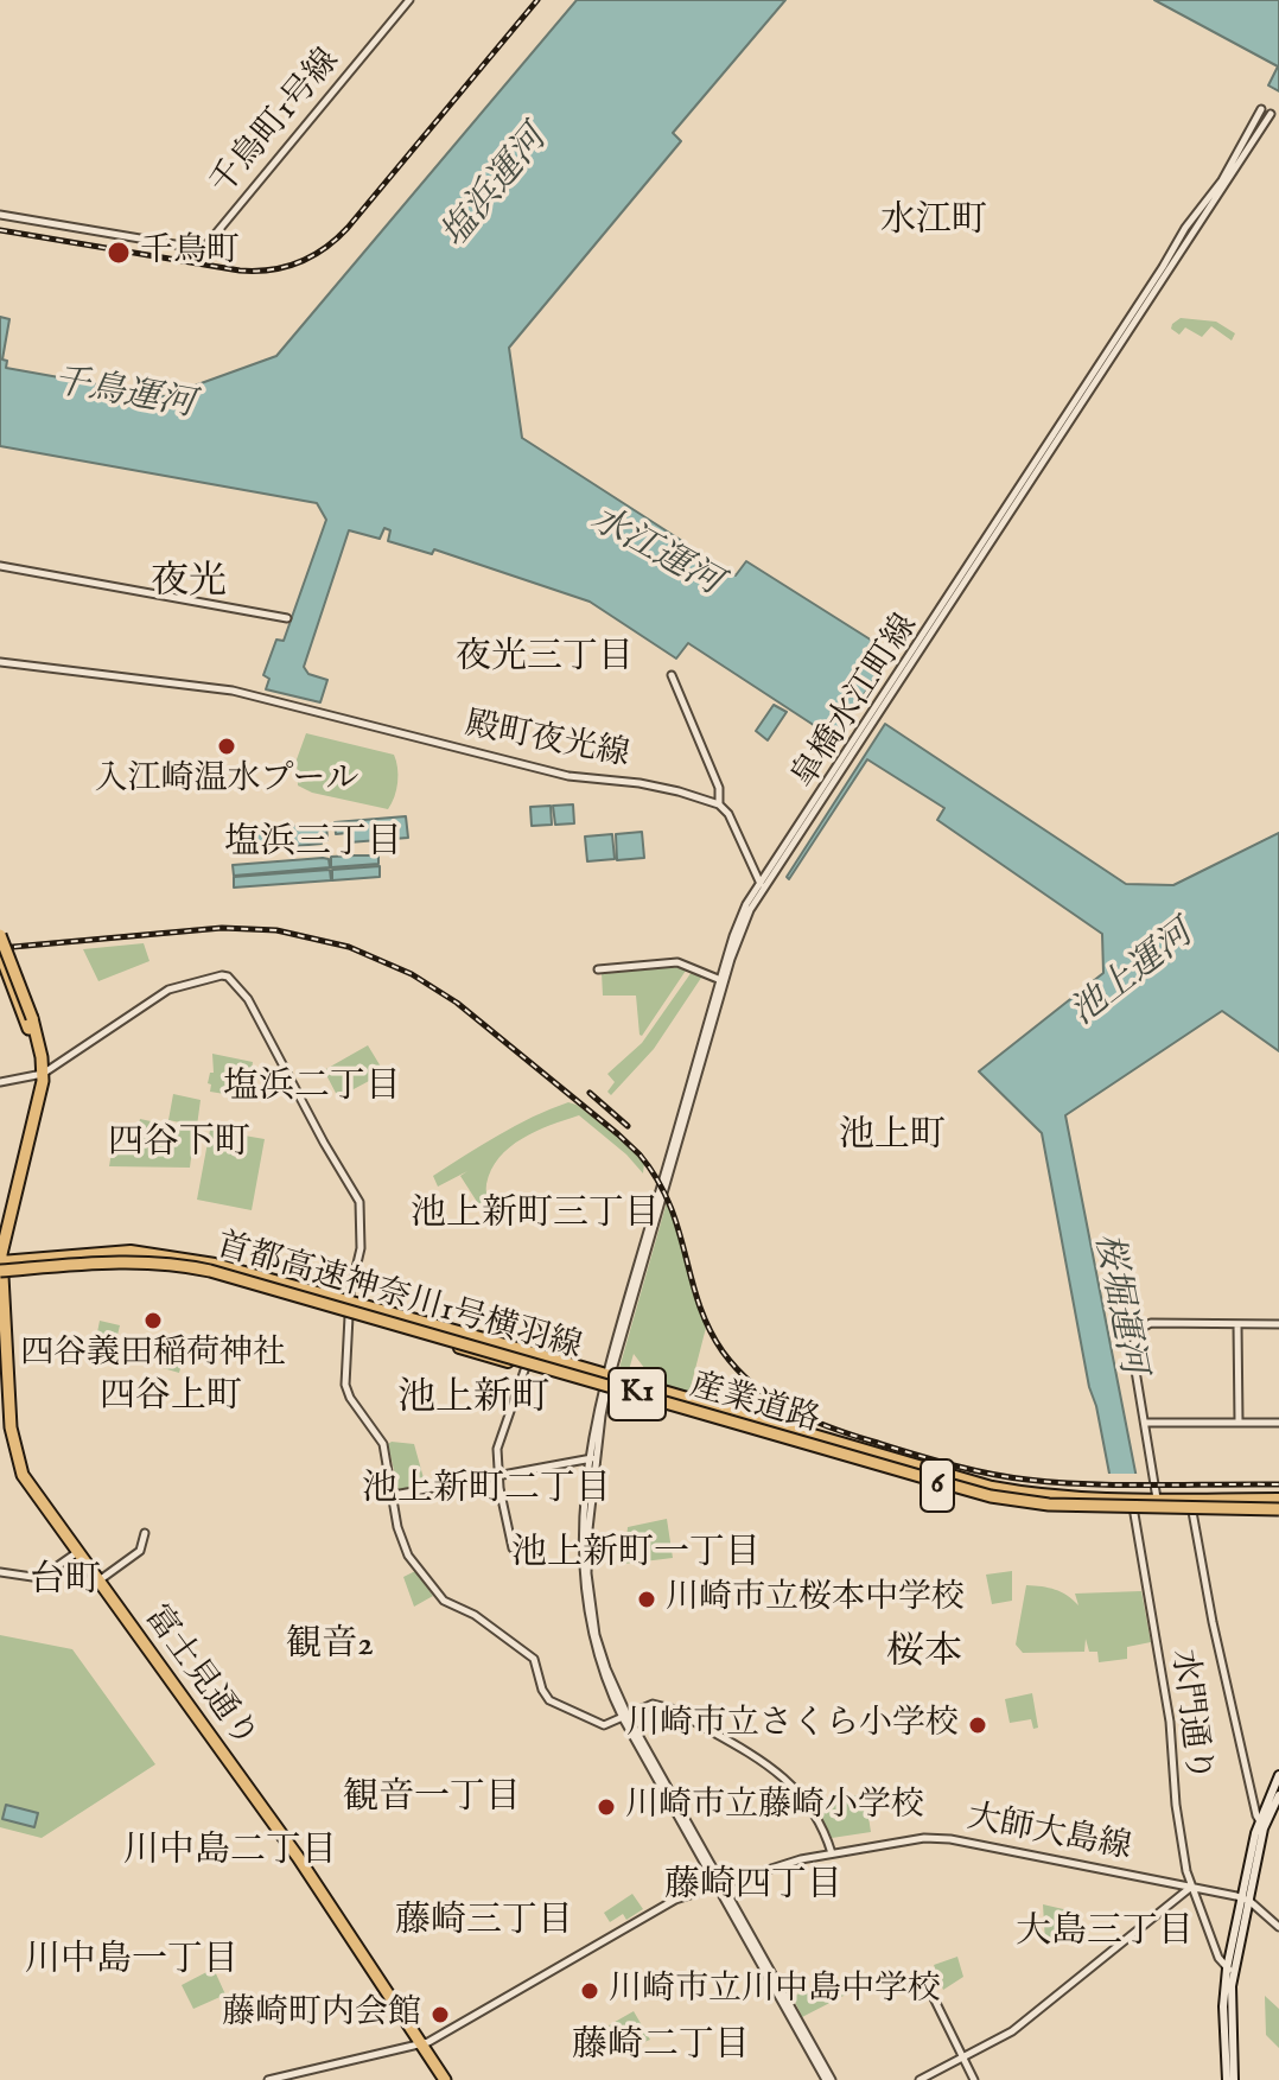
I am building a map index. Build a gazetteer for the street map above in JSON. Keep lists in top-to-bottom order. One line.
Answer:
{"streets":{"highway":["首都高速神奈川1号横羽線","K1","富士見通り"],"main road":["産業道路","6"],"street":["千鳥町1号線","皐橋水江町線","殿町夜光線","水門通り","大師大島線"]},"crossings":[["皐橋水江町線","産業道路"],["皐橋水江町線","大師大島線"],["首都高速神奈川1号横羽線","産業道路"],["首都高速神奈川1号横羽線","富士見通り"],["産業道路","富士見通り"],["産業道路","水門通り"],["富士見通り","大師大島線"],["水門通り","大師大島線"]],"districts":["水江町","夜光","夜光三丁目","塩浜三丁目","塩浜二丁目","池上町","四谷下町","池上新町三丁目","四谷上町","池上新町","池上新町二丁目","池上新町一丁目","台町","観音2","桜本","観音一丁目","川中島二丁目","藤崎四丁目","藤崎三丁目","大島三丁目","川中島一丁目","藤崎二丁目"],"water":["塩浜運河","千鳥運河","水江運河","池上運河","桜堀運河"],"places":["千鳥町","入江崎温水プール","四谷義田稲荷神社","川崎市立桜本中学校","川崎市立さくら小学校","川崎市立藤崎小学校","川崎市立川中島中学校","藤崎町内会館"]}
